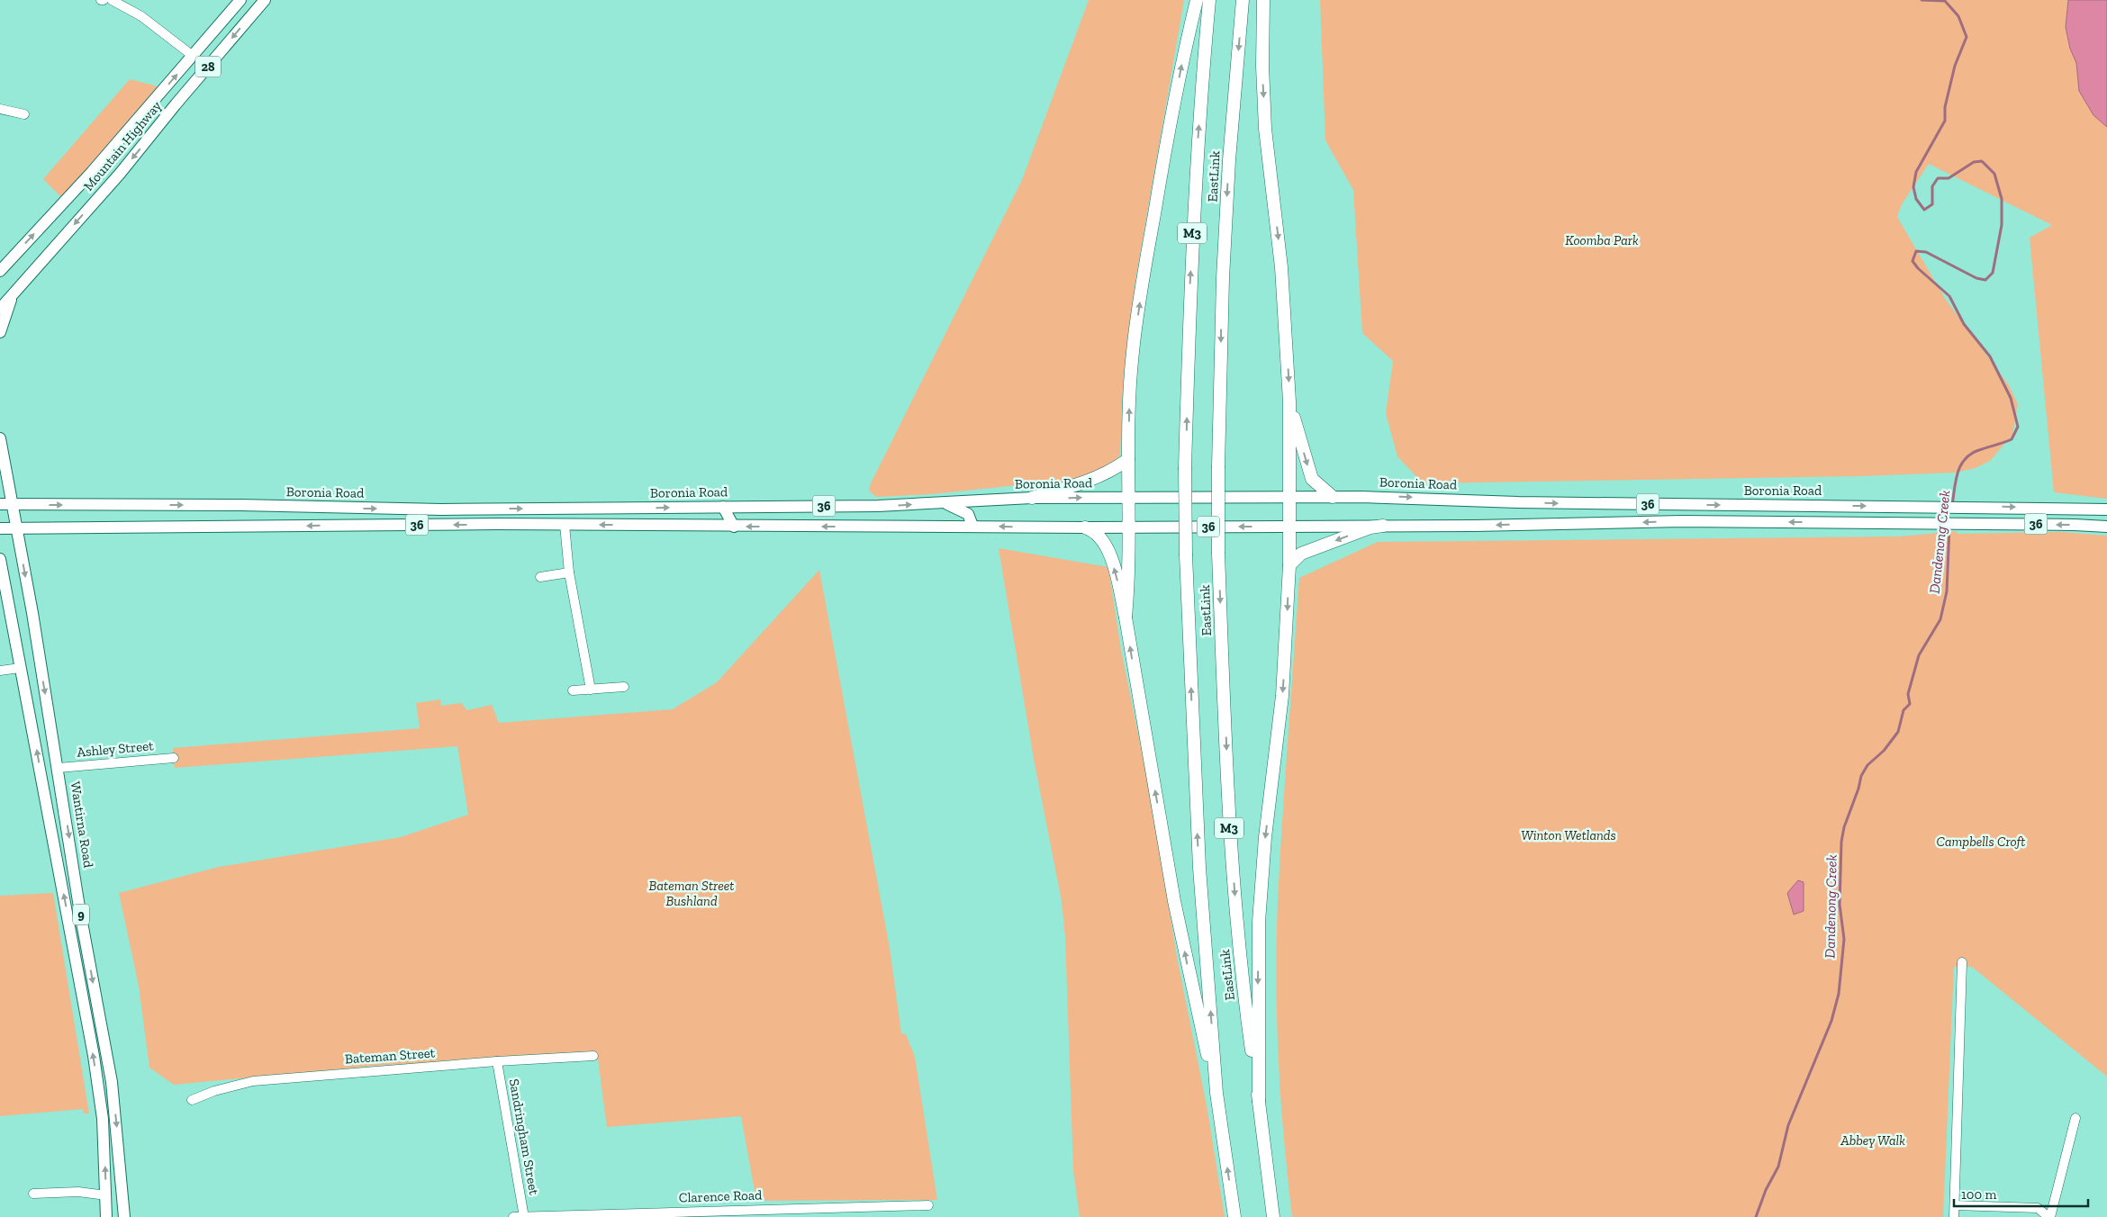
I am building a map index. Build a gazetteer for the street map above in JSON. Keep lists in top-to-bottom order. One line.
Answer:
{"streets":{"highway":["EastLink","M3"],"main road":["28","Mountain Highway","Boronia Road","36","Wantirna Road","9"],"street":["Ashley Street","Bateman Street","Sandringham Street","Clarence Road"]},"crossings":[["Boronia Road","Wantirna Road"],["36","Wantirna Road"],["Ashley Street","Wantirna Road"],["Bateman Street","Sandringham Street"],["Sandringham Street","Clarence Road"]],"water":["Dandenong Creek"],"parks":["Koomba Park","Winton Wetlands","Campbells Croft","Bateman Street Bushland","Abbey Walk"],"scale_bar":"100 m"}
